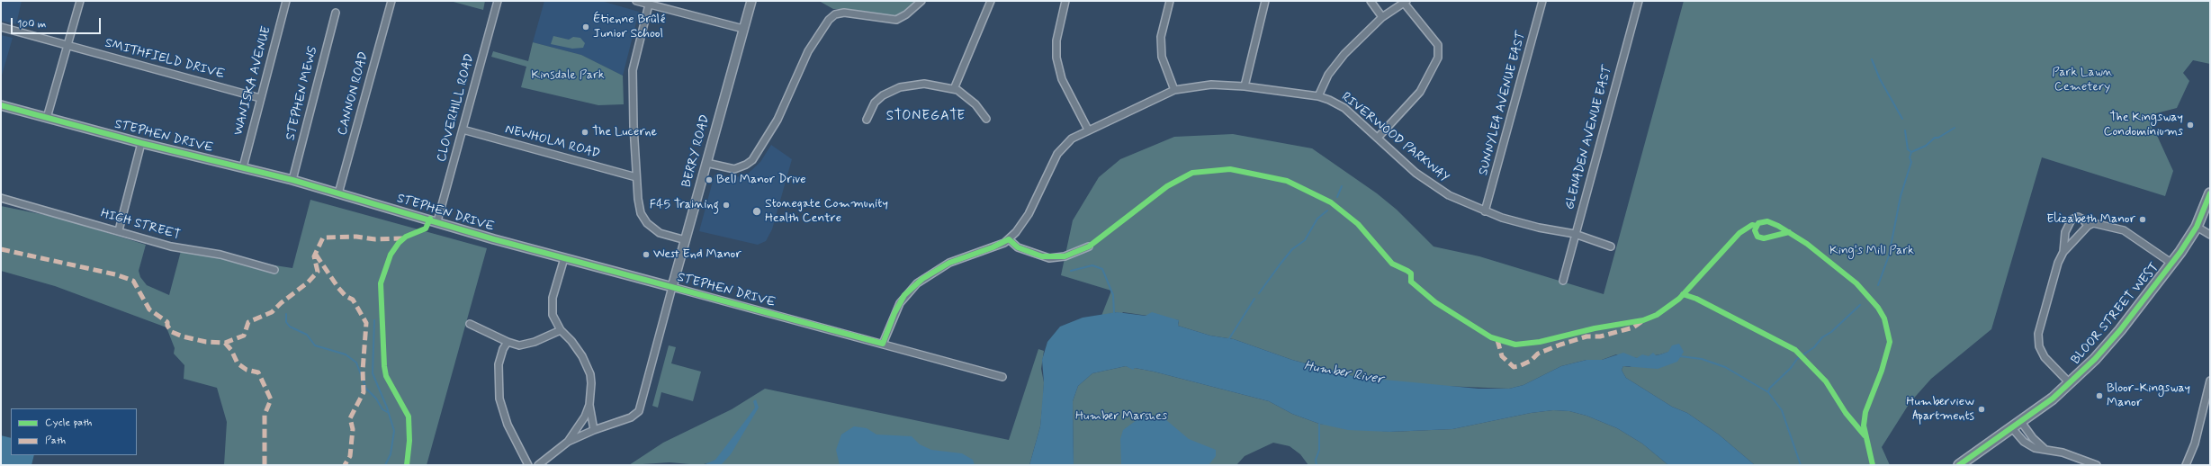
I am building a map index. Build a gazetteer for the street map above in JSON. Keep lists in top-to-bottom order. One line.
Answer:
{"streets":{"main road":["BLOOR STREET WEST"],"street":["SMITHFIELD DRIVE","WANISKA AVENUE","STEPHEN MEWS","CANNON ROAD","SUNNYLEA AVENUE EAST","CLOVERHILL ROAD","STEPHEN DRIVE","RIVERWOOD PARKWAY","GLENADEN AVENUE EAST","NEWHOLM ROAD","BERRY ROAD","HIGH STREET"]},"crossings":[["SMITHFIELD DRIVE","WANISKA AVENUE"],["WANISKA AVENUE","STEPHEN DRIVE"],["STEPHEN MEWS","STEPHEN DRIVE"],["CANNON ROAD","STEPHEN DRIVE"],["SUNNYLEA AVENUE EAST","RIVERWOOD PARKWAY"],["CLOVERHILL ROAD","STEPHEN DRIVE"],["CLOVERHILL ROAD","NEWHOLM ROAD"],["STEPHEN DRIVE","RIVERWOOD PARKWAY"],["STEPHEN DRIVE","BERRY ROAD"],["RIVERWOOD PARKWAY","GLENADEN AVENUE EAST"]],"districts":["STONEGATE"],"water":["Humber River"],"parks":["Park Lawn Cemetery","Kinsdale Park","King's Mill Park","Humber Marshes"],"places":["Étienne Brûlé Junior School","The Kingsway Condominiums","The Lucerne","Bell Manor Drive","F45 Training","Stonegate Community Health Centre","Elizabeth Manor","West End Manor","Bloor-Kingsway Manor","Humberview Apartments"],"legend":["Cycle path","Path"],"scale_bar":"100 m"}
